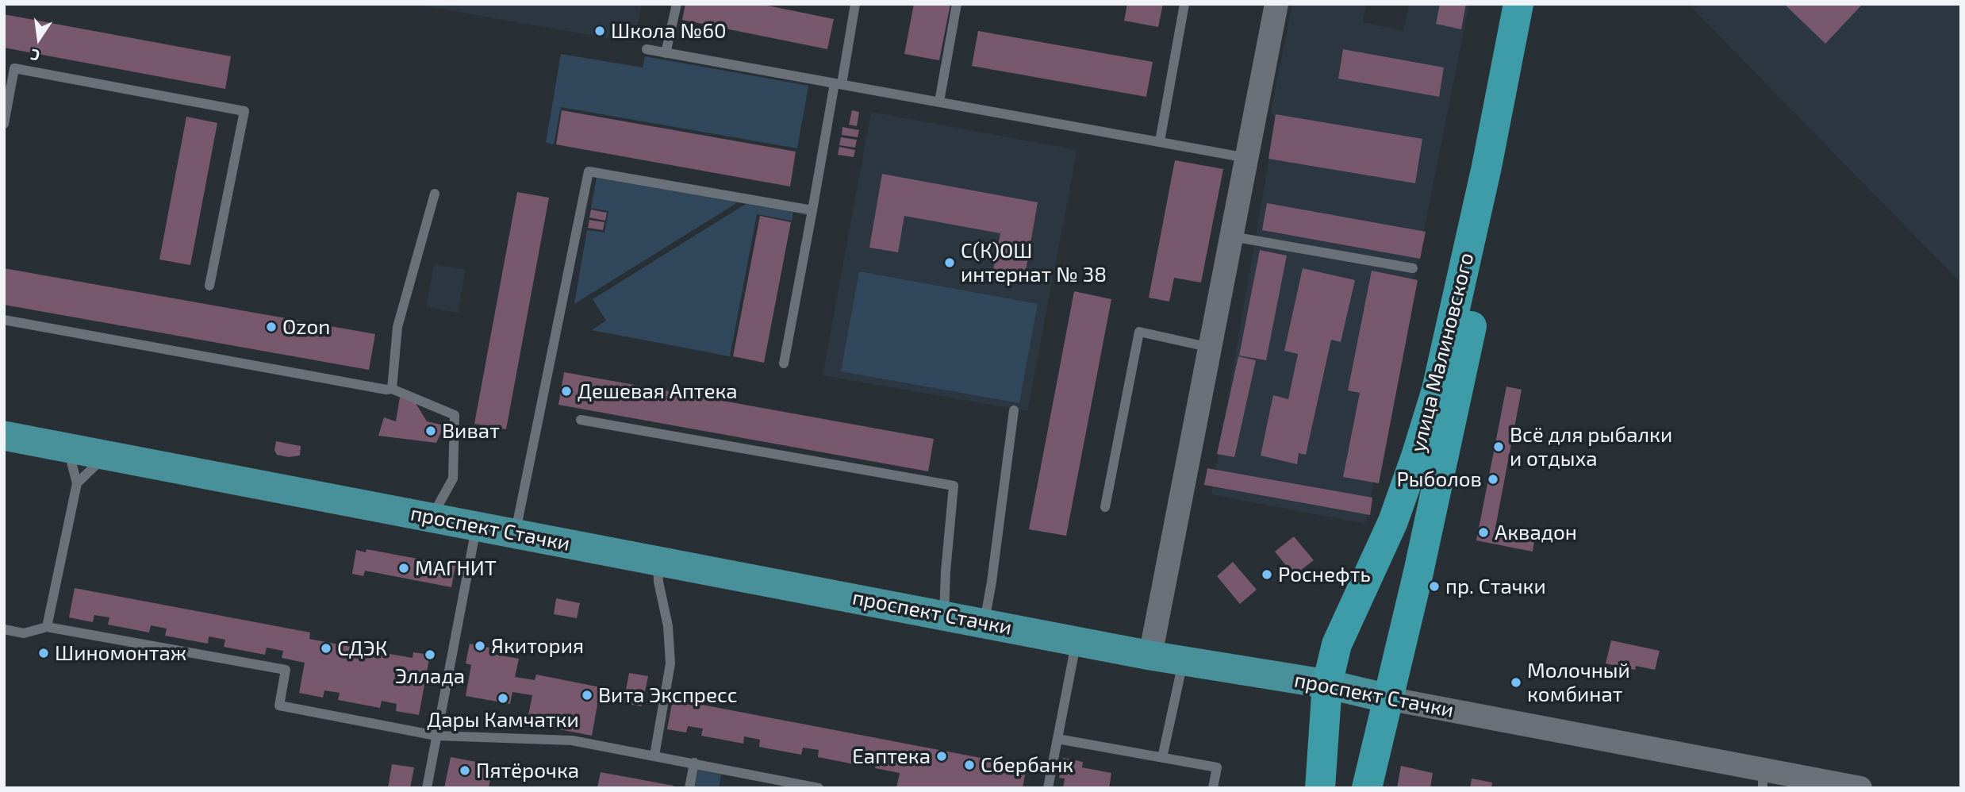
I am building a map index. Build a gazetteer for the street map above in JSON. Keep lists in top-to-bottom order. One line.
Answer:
{"streets":{"highway":["улица Малиновского"],"main road":["проспект Стачки"]},"crossings":[["улица Малиновского","проспект Стачки"]],"places":["Школа №60","С(К)ОШ интернат № 38","Ozon","Дешевая Аптека","Виват","Всё для рыбалки и отдыха","Рыболов","Аквадон","МАГНИТ","Роснефть","пр. Стачки","Якитория","СДЭК","Шиномонтаж","Эллада","Молочный комбинат","Вита Экспресс","Дары Камчатки","Еаптека","Сбербанк","Пятёрочка"],"north":"bottom"}
